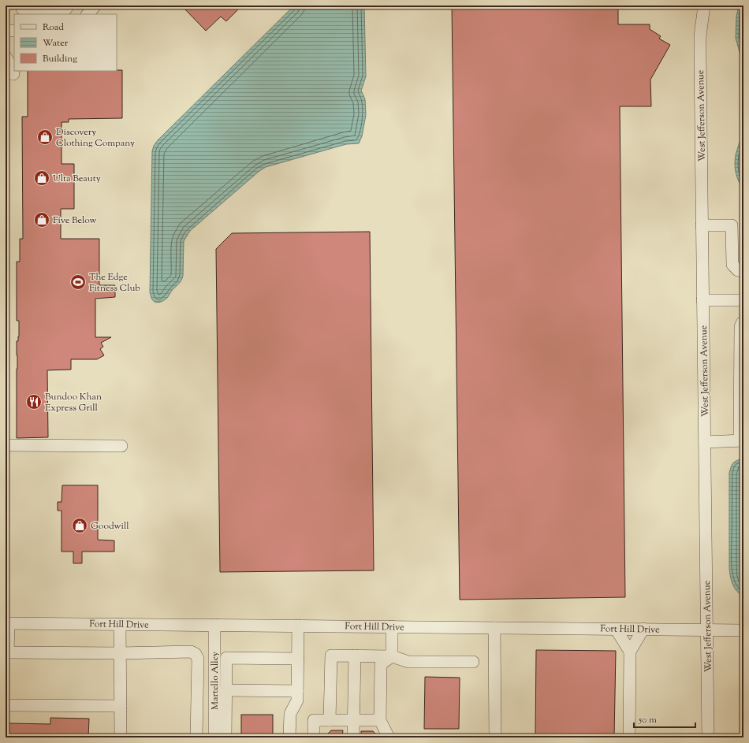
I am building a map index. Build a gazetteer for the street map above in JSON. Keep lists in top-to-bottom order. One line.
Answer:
{"streets":{"street":["West Jefferson Avenue","Fort Hill Drive","Martello Alley"]},"crossings":[["West Jefferson Avenue","Fort Hill Drive"],["Fort Hill Drive","Martello Alley"]],"places":{"shop":["Discovery Clothing Company","Ulta Beauty","Five Below","Goodwill"],"sports":["The Edge Fitness Club"],"restaurant":["Bundoo Khan Express Grill"]},"legend":["Road","Water","Building"],"scale_bar":"50 m"}
